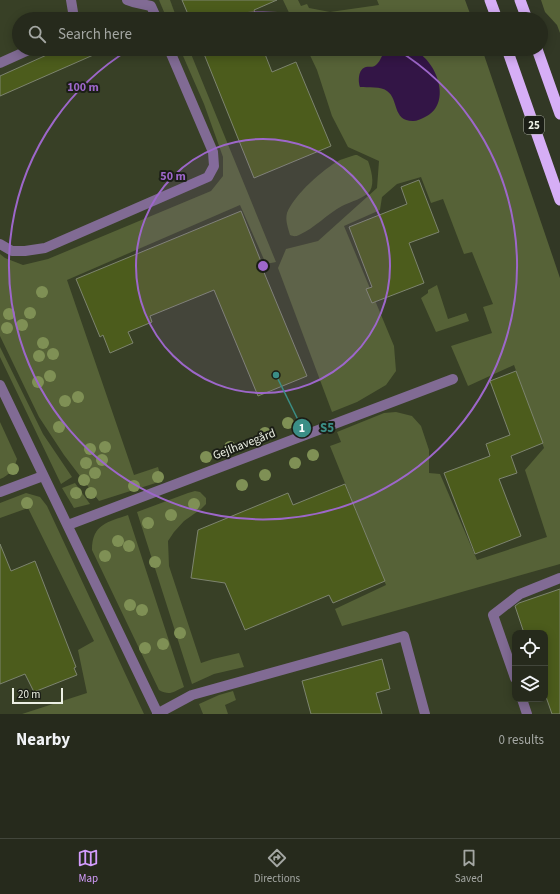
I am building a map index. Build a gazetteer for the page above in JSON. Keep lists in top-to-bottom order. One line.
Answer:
{"streets":{"highway":["25"],"street":["Gejlhavegård"]},"places":["S5"],"scale_bar":"20 m","page":{"search":"Search here","scale":"20 m","heading":["Nearby","0 results"],"nav":["Map","Directions","Saved"]},"rings":["100 m","50 m"]}
